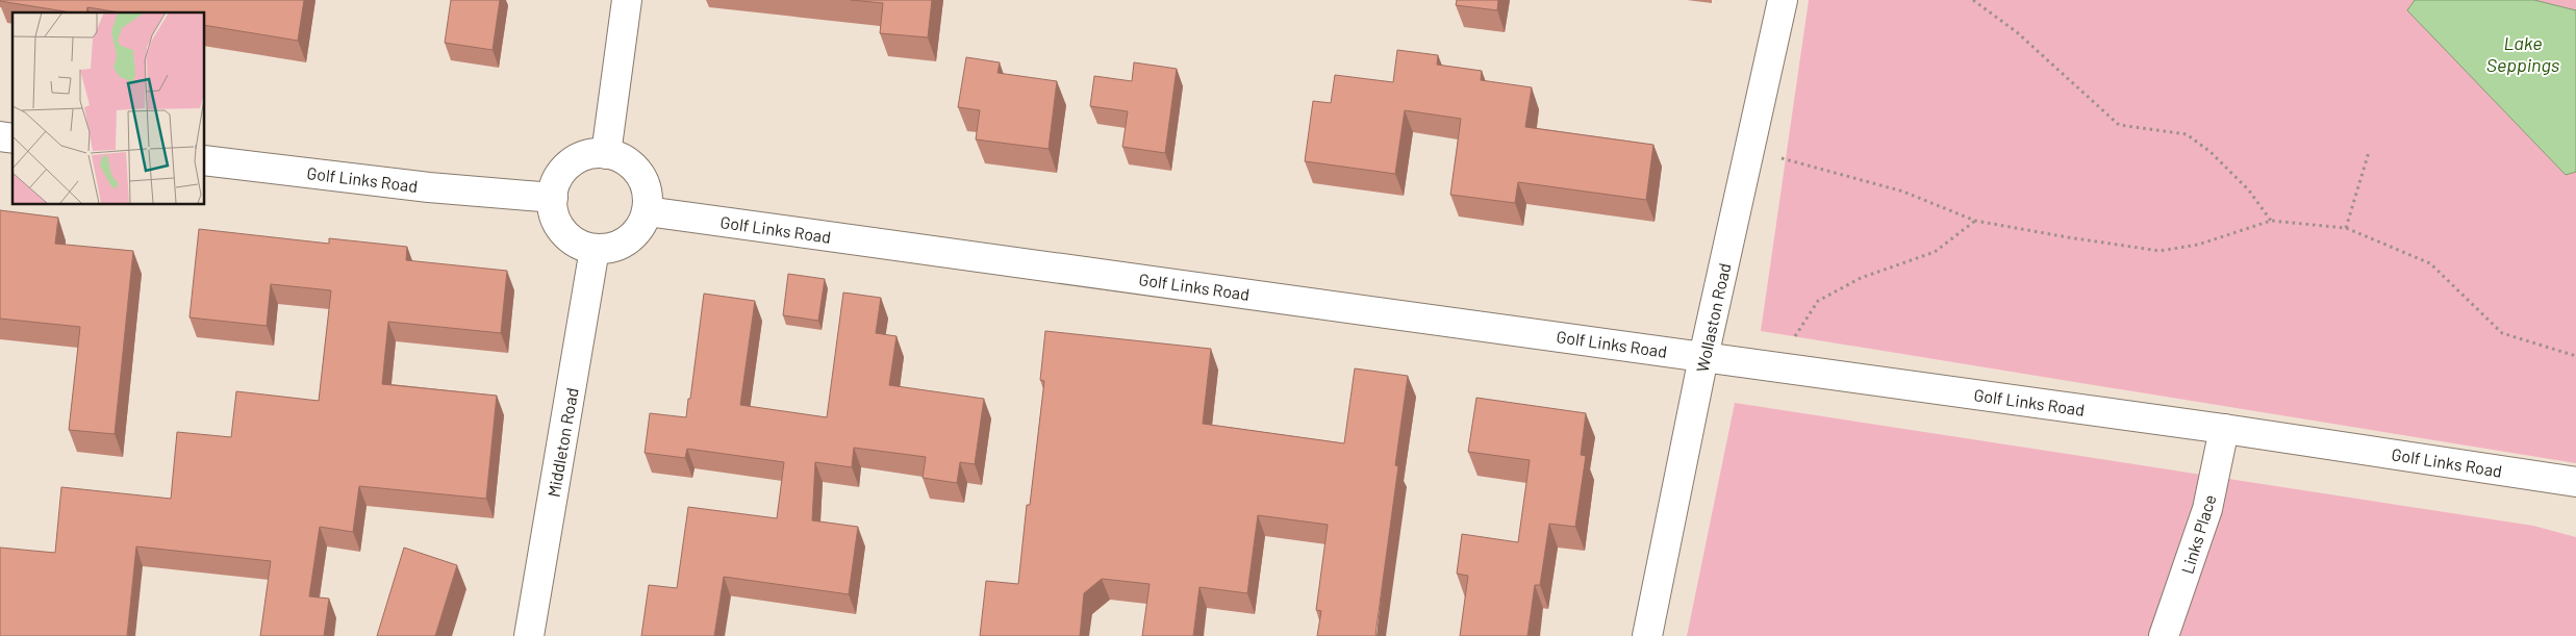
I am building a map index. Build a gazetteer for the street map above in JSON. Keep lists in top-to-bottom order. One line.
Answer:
{"streets":{"main road":["Golf Links Road","Wollaston Road","Middleton Road","Links Place"]},"crossings":[["Golf Links Road","Wollaston Road"],["Golf Links Road","Middleton Road"],["Golf Links Road","Links Place"]],"water":["Lake Seppings"]}
